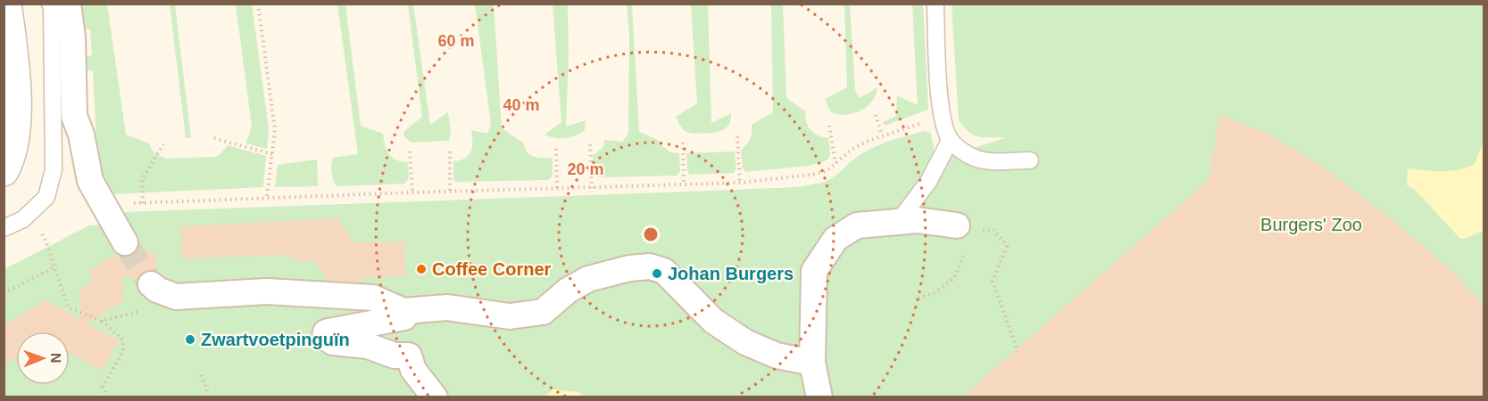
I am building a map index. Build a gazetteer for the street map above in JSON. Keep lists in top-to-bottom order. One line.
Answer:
{"parks":["Burgers' Zoo"],"places":["Coffee Corner","Johan Burgers","Zwartvoetpinguïn"],"north":"right","rings":["60 m","40 m","20 m"]}
